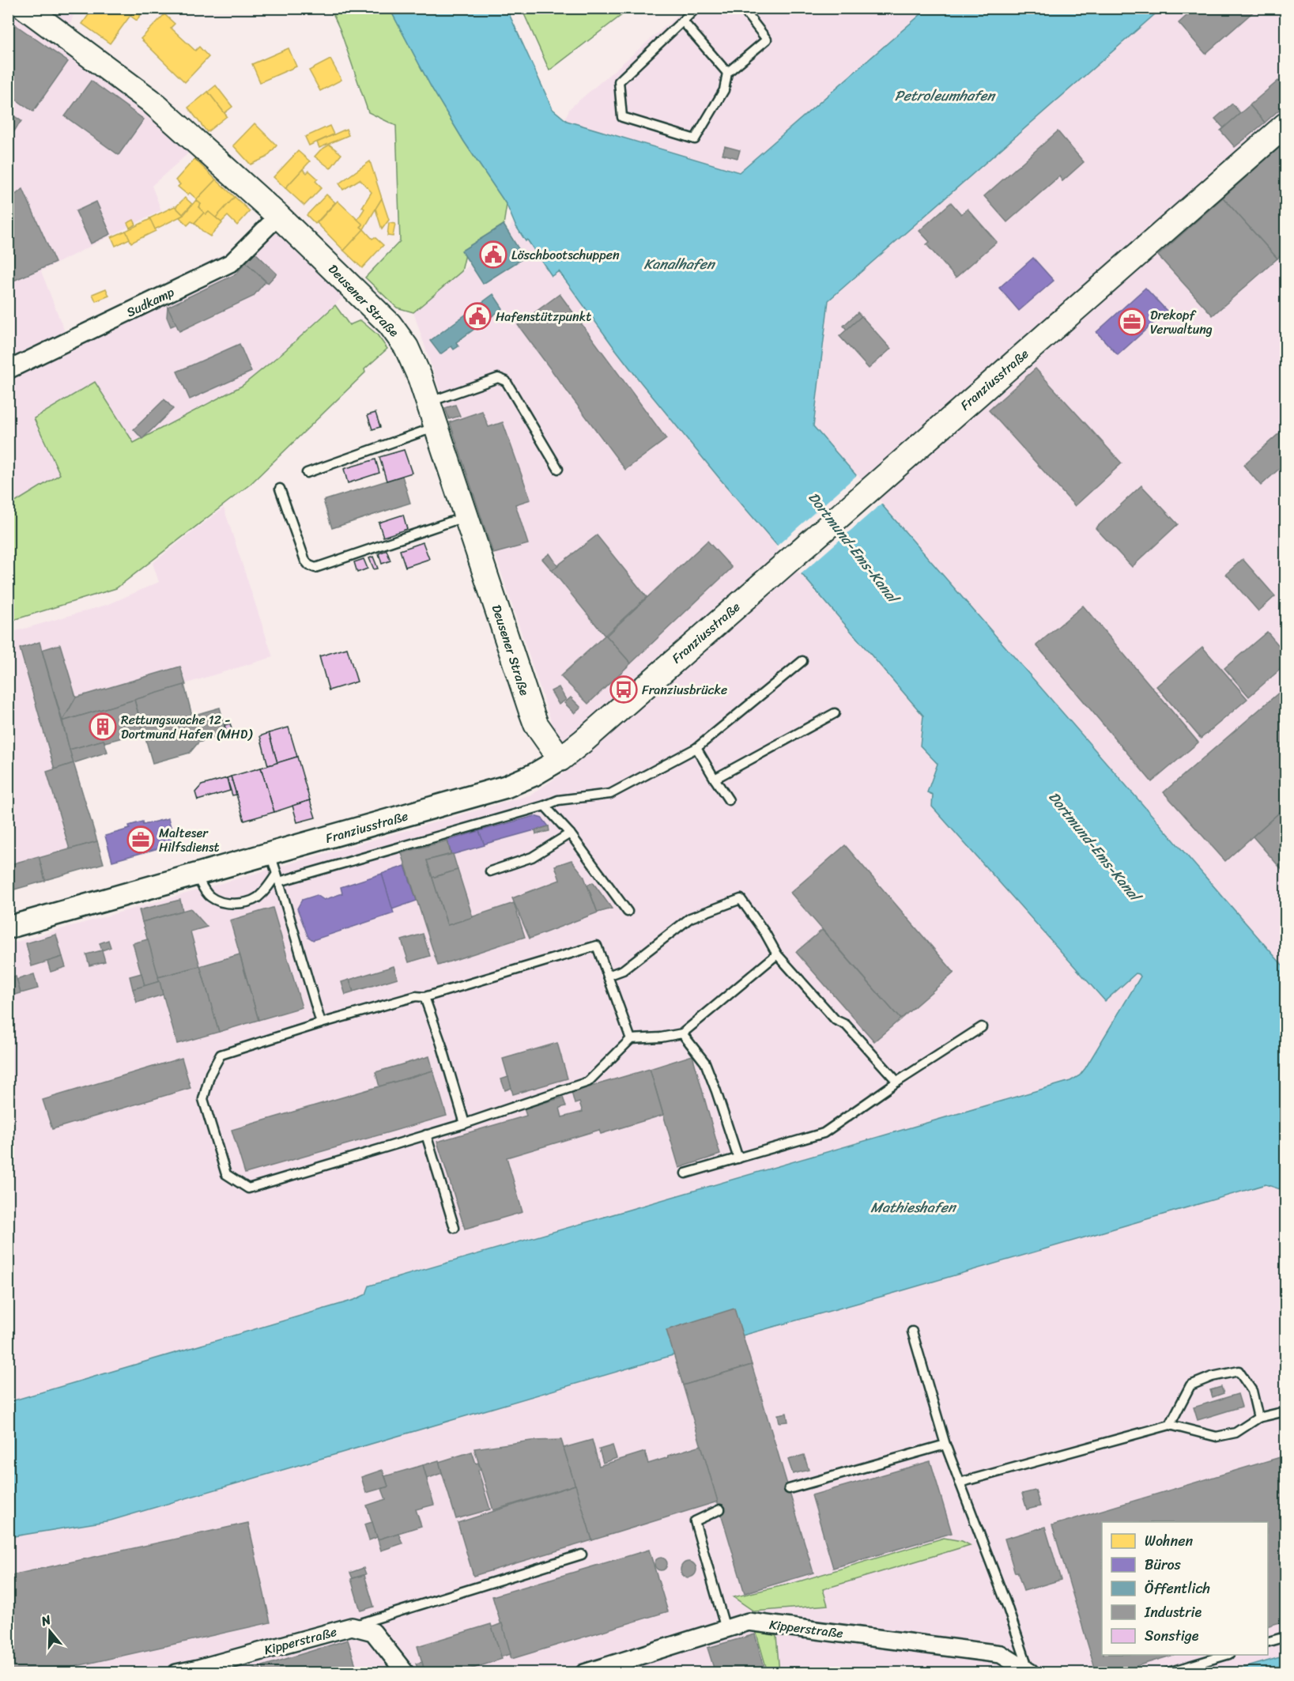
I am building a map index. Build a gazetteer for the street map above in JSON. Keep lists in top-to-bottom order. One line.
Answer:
{"streets":{"main road":["Deusener Straße","Franziusstraße"],"street":["Sudkamp","Kipperstraße"]},"crossings":[["Deusener Straße","Sudkamp"],["Deusener Straße","Franziusstraße"]],"water":["Petroleumhafen","Kanalhafen","Dortmund-Ems-Kanal","Mathieshafen"],"places":{"public building":["Löschbootschuppen","Hafenstützpunkt"],"office":["Drekopf Verwaltung","Malteser Hilfsdienst"],"bus stop":["Franziusbrücke"],"building":["Rettungswache 12 - Dortmund Hafen (MHD)"]},"legend":["Wohnen","Büros","Öffentlich","Industrie","Sonstige"],"north":"top"}
